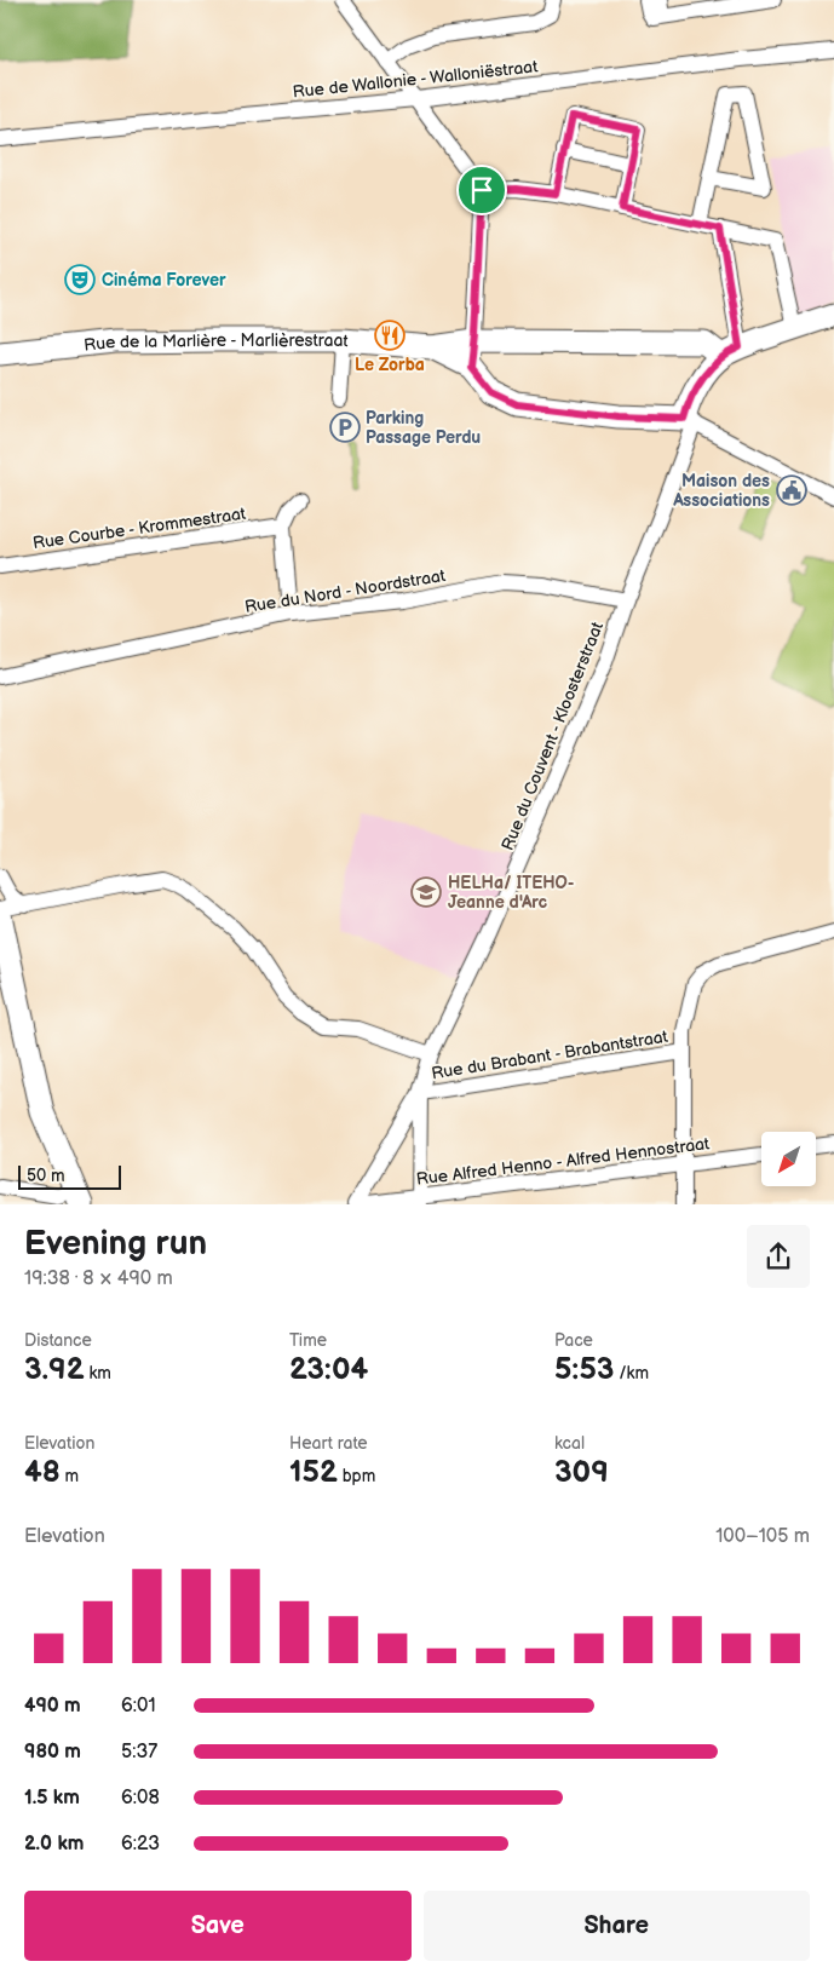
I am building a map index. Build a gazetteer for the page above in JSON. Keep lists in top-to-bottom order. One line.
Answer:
{"streets":{"street":["Rue de Wallonie - Walloniëstraat","Rue de la Marlière - Marlièrestraat","Rue Courbe - Krommestraat","Rue du Nord - Noordstraat","Rue du Couvent - Kloosterstraat","Rue du Brabant - Brabantstraat","Rue Alfred Henno - Alfred Hennostraat"]},"crossings":[["Rue de la Marlière - Marlièrestraat","Rue du Couvent - Kloosterstraat"],["Rue du Nord - Noordstraat","Rue du Couvent - Kloosterstraat"],["Rue du Couvent - Kloosterstraat","Rue du Brabant - Brabantstraat"],["Rue du Couvent - Kloosterstraat","Rue Alfred Henno - Alfred Hennostraat"]],"places":{"theatre":["Cinéma Forever"],"restaurant":["Le Zorba"],"parking":["Parking Passage Perdu"],"public building":["Maison des Associations"],"school or university":["HELHa/ ITEHO- Jeanne d'Arc"]},"scale_bar":"50 m","north":"bottom left","page":{"scale":"50 m","heading":["Evening run","19:38 · 8 × 490 m"],"stats":[["Distance","3.92 km"],["Time","23:04"],["Pace","5:53 /km"],["Elevation","48 m"],["Heart rate","152 bpm"],["kcal","309"]],"chart":["Elevation","100–105 m"],"list":[{"name":"490 m","note":"6:01"},{"name":"980 m","note":"5:37"},{"name":"1.5 km","note":"6:08"},{"name":"2.0 km","note":"6:23"}],"buttons":["Save","Share"]}}
